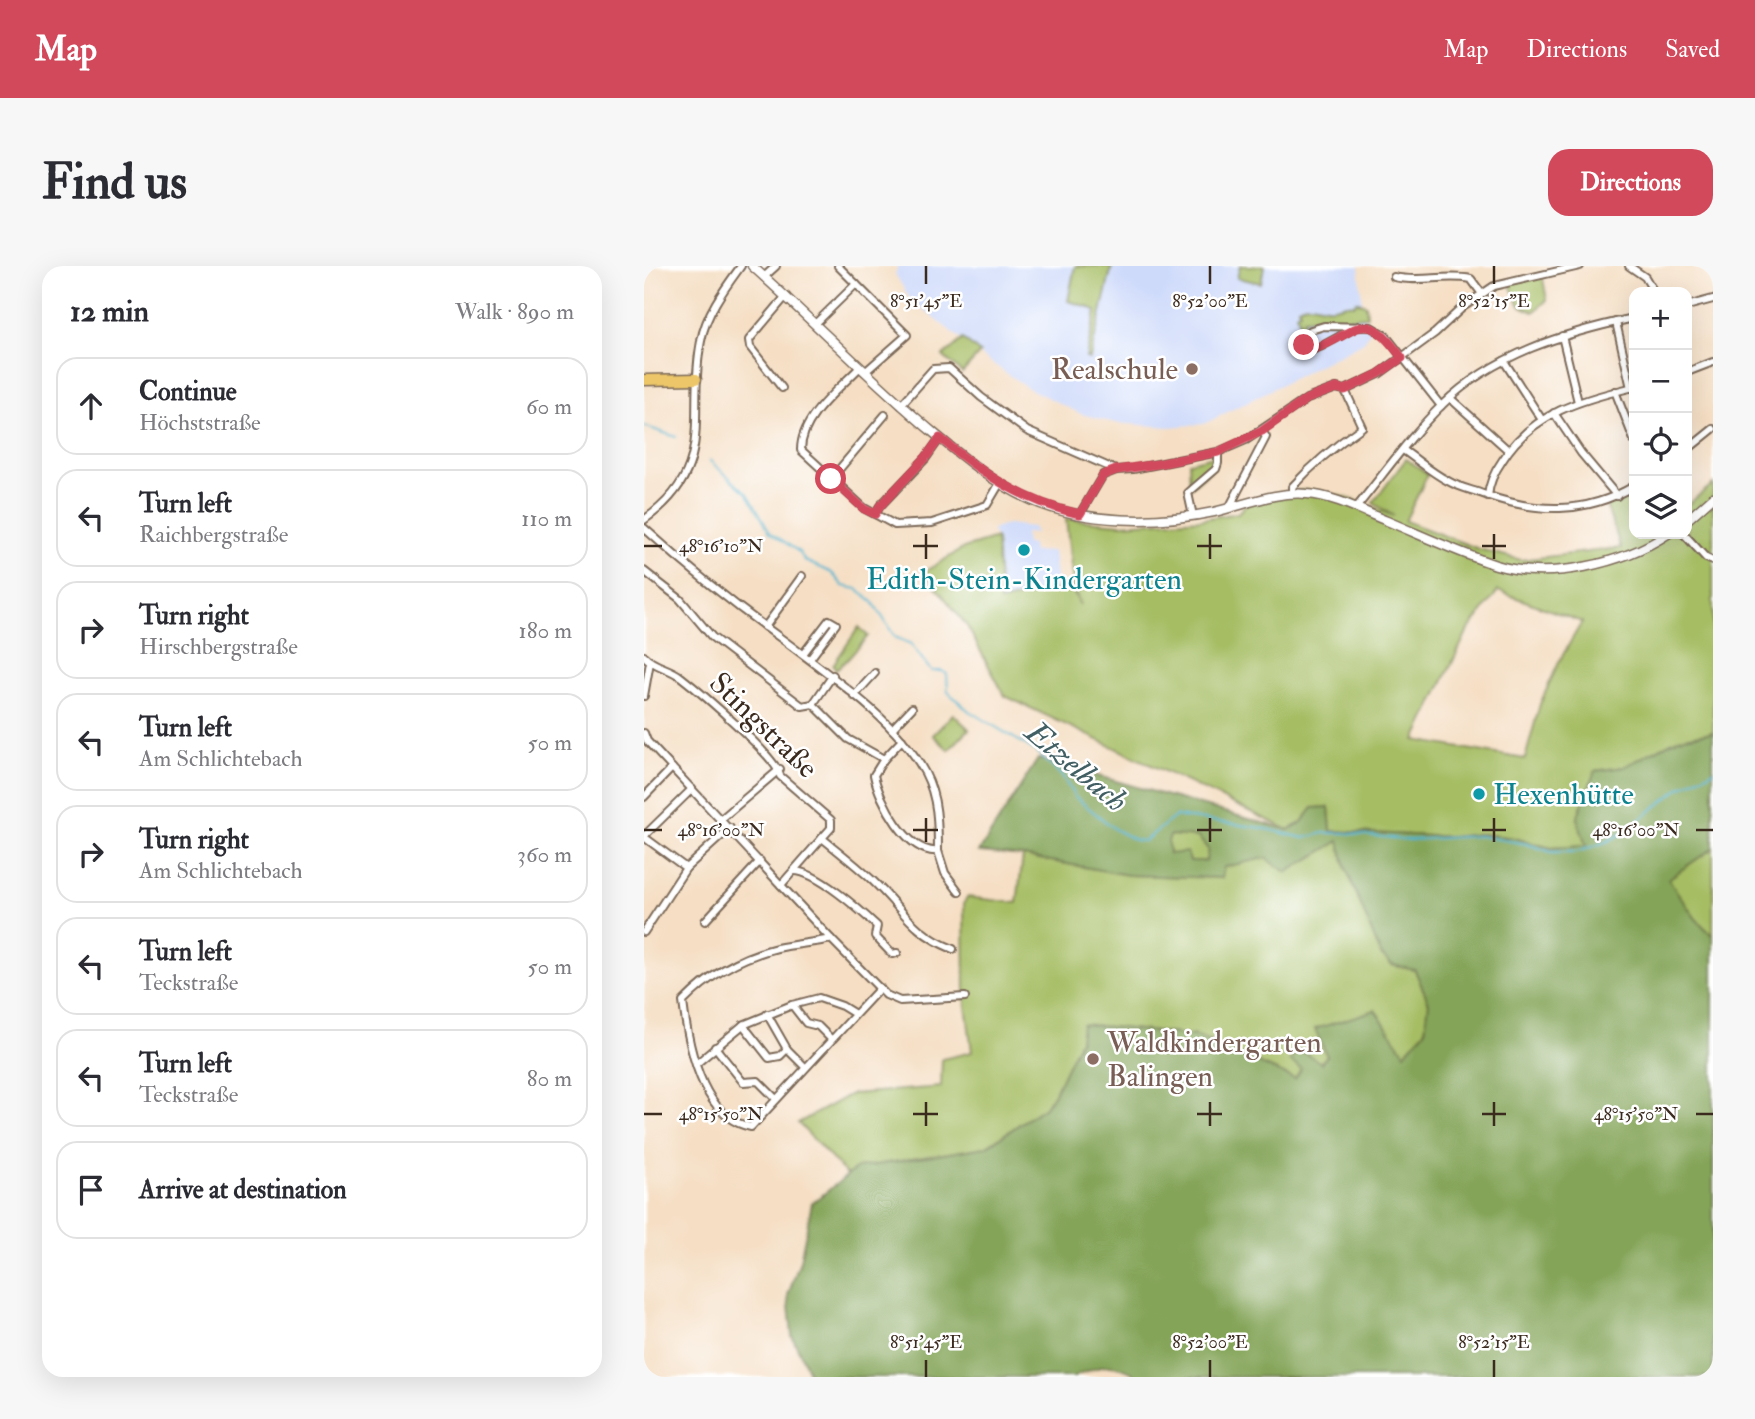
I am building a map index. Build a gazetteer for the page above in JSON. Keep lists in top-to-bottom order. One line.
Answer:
{"streets":{"street":["Stingstraße"]},"water":["Etzelbach"],"places":["Realschule","Edith-Stein-Kindergarten","Hexenhütte","Waldkindergarten Balingen"],"page":{"header":"Map","nav":["Map","Directions","Saved"],"buttons":"Directions","title":"Find us","heading":["12 min","Walk · 890 m"],"map_buttons":["+","−"],"list":[["Continue","Höchststraße","60 m"],["Turn left","Raichbergstraße","110 m"],["Turn right","Hirschbergstraße","180 m"],["Turn left","Am Schlichtebach","50 m"],["Turn right","Am Schlichtebach","360 m"],["Turn left","Teckstraße","50 m"],["Turn left","Teckstraße","80 m"],"Arrive at destination"]},"coordinates":["8°51'45\"E","8°52'00\"E","8°52'15\"E","48°16'10\"N","48°16'00\"N","48°15'50\"N"]}
